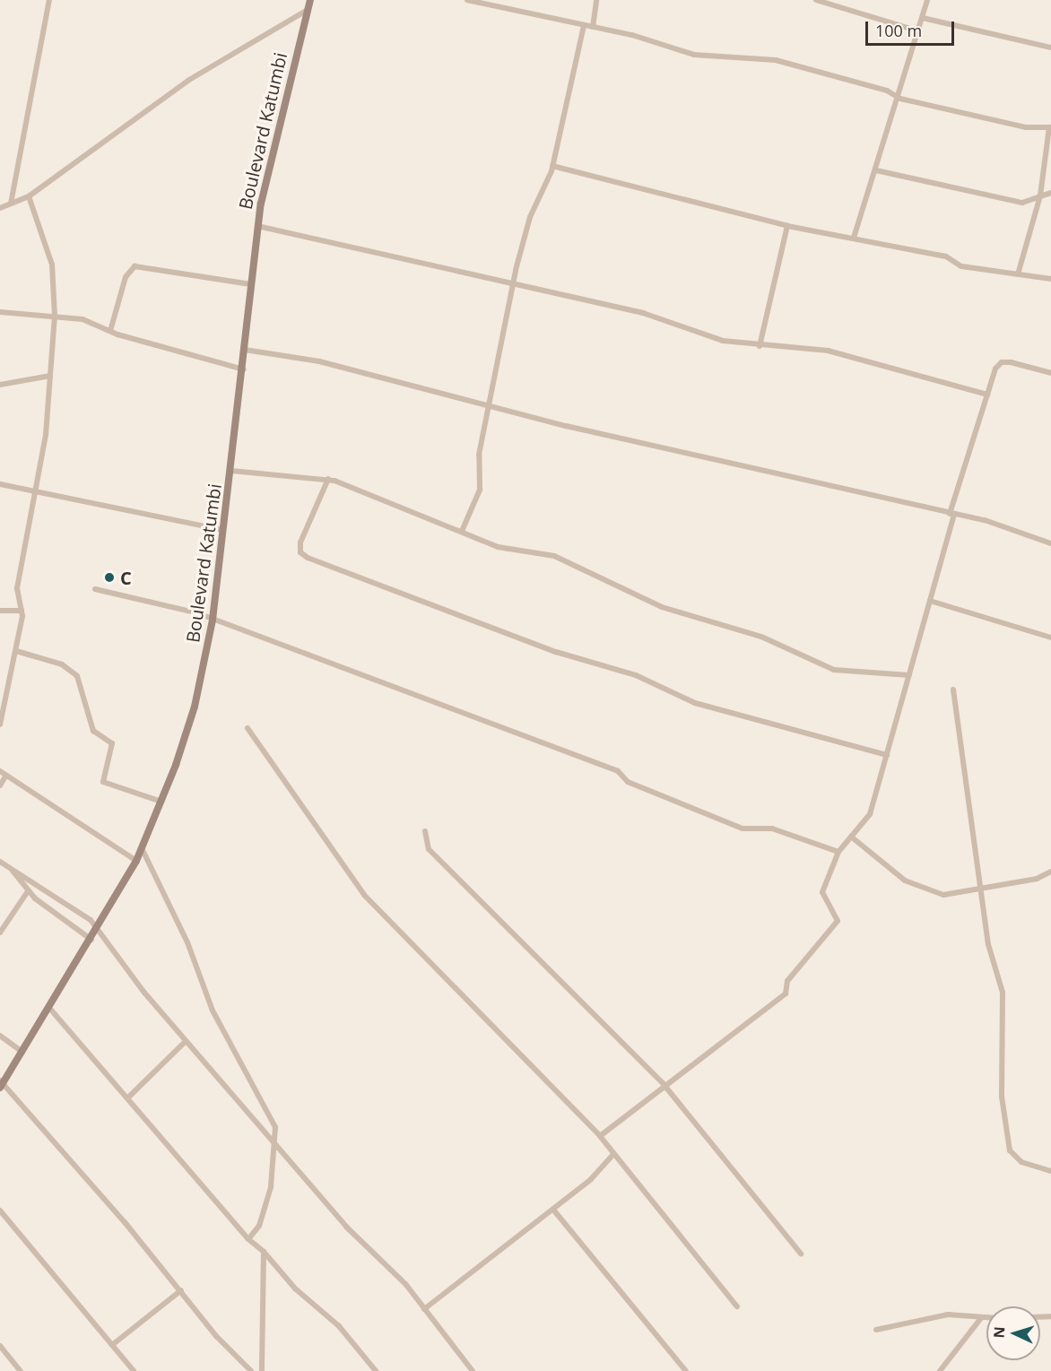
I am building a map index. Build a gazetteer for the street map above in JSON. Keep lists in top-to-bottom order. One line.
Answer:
{"streets":{"street":["Boulevard Katumbi"]},"places":["C"],"scale_bar":"100 m","north":"left"}
